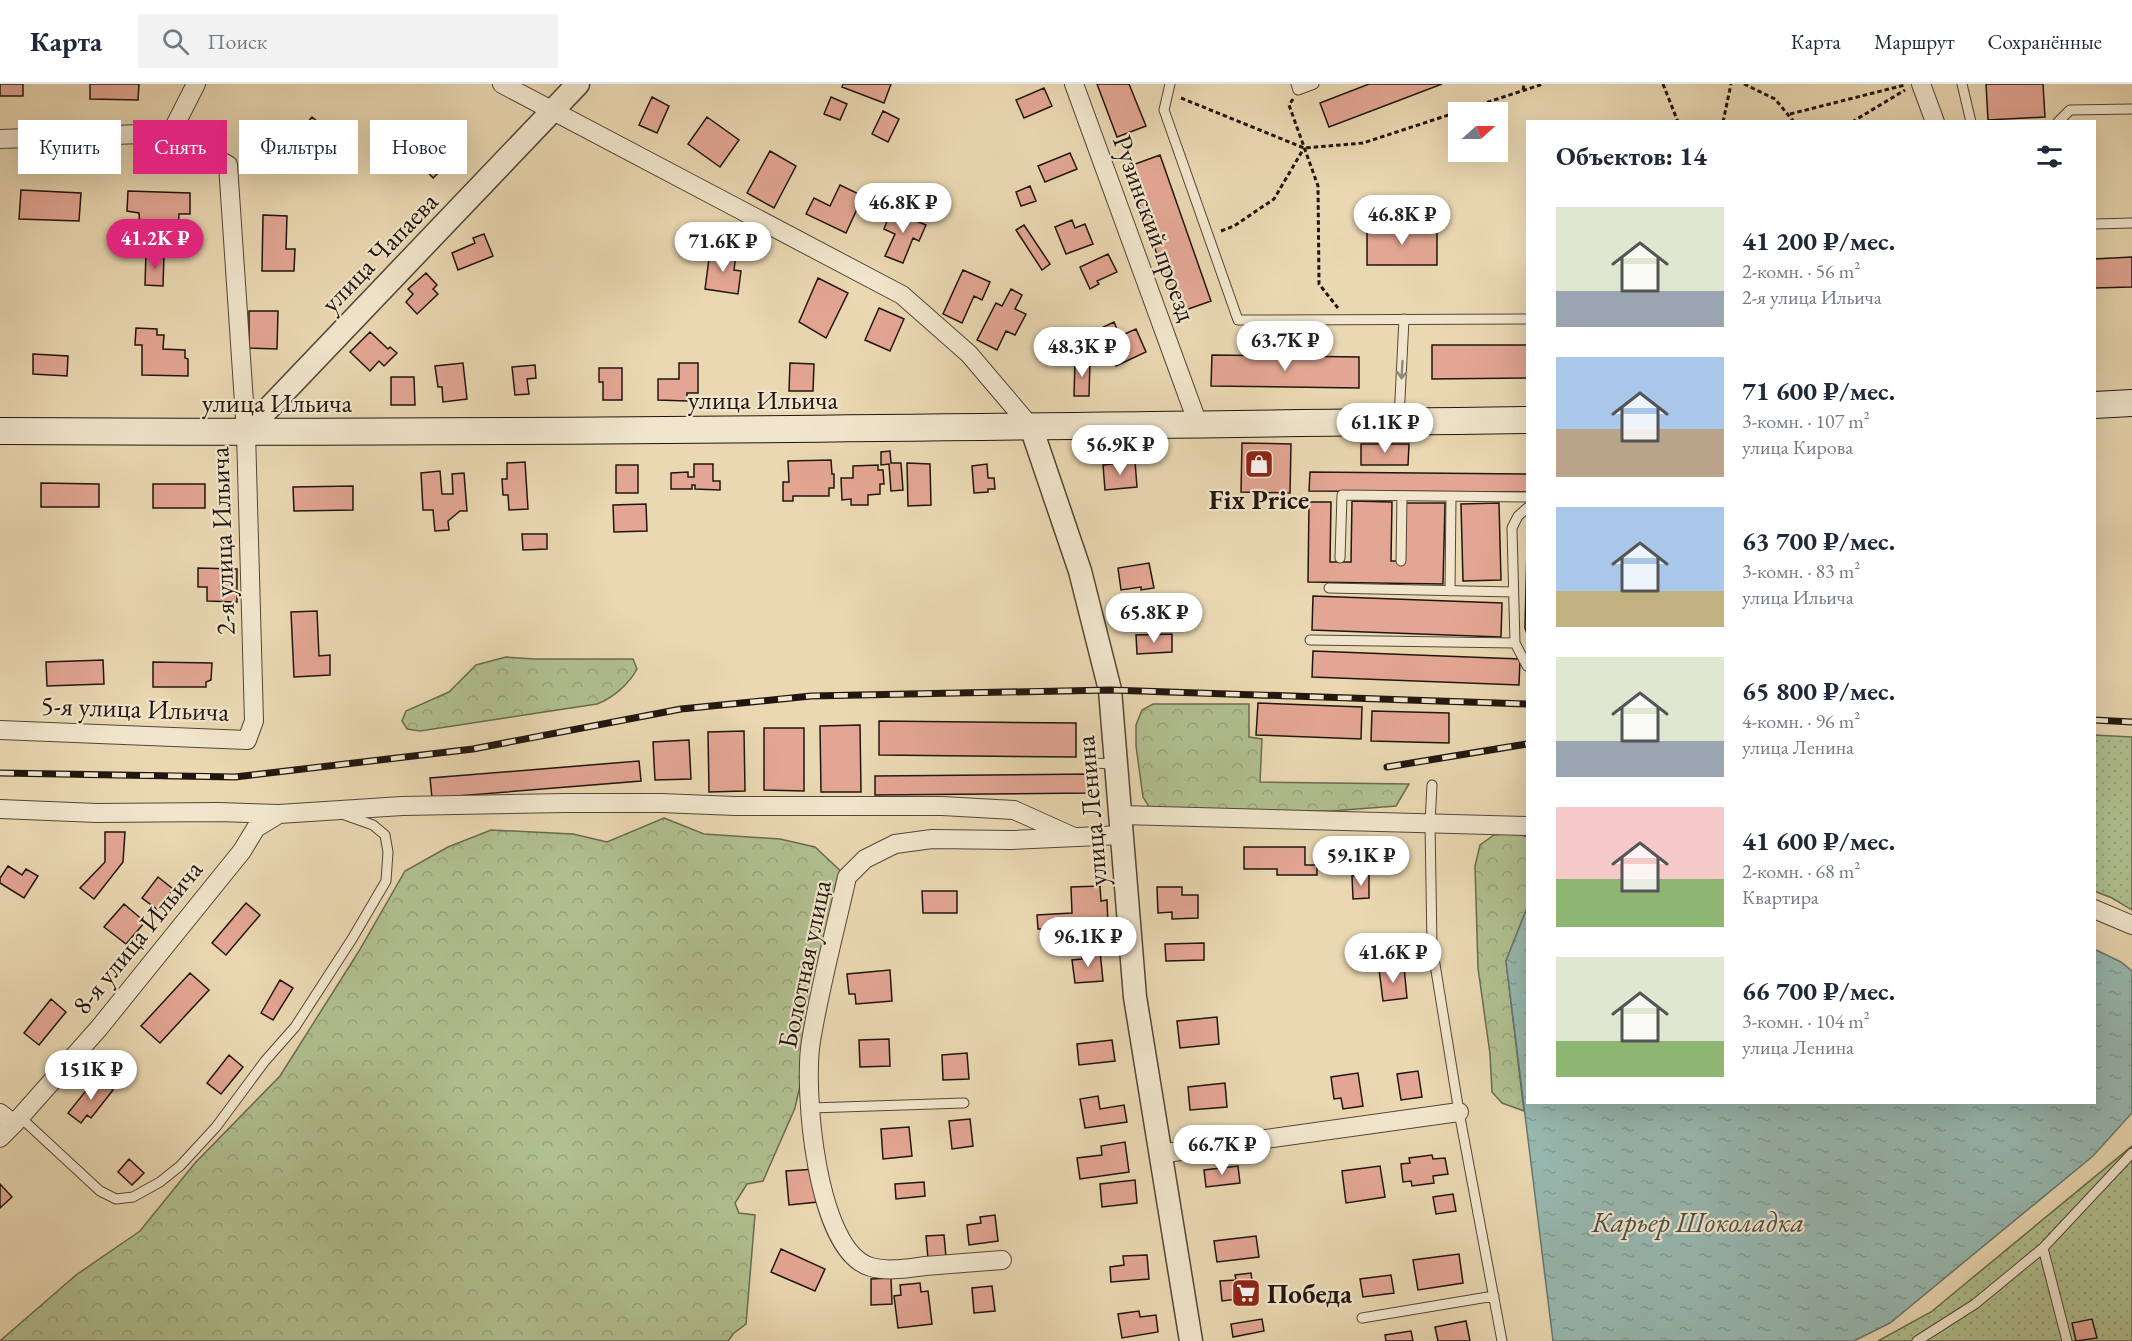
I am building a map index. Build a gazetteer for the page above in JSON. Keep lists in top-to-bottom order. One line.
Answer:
{"streets":{"main road":["улица Ильича"],"street":["Рузинский проезд","улица Чапаева","2-я улица Ильича","5-я улица Ильича","улица Ленина","8-я улица Ильича","Болотная улица"]},"crossings":[["Рузинский проезд","улица Ильича"],["улица Чапаева","улица Ильича"],["улица Чапаева","2-я улица Ильича"],["улица Ильича","2-я улица Ильича"],["улица Ильича","улица Ленина"],["2-я улица Ильича","5-я улица Ильича"],["улица Ленина","Болотная улица"]],"water":["Карьер Шоколадка"],"places":{"shop":["Fix Price"],"supermarket":["Победа"]},"north":"right","page":{"header":"Карта","search":"Поиск","nav":["Карта","Маршрут","Сохранённые"],"chip":["Купить","Снять","Фильтры","Новое"],"heading":"Объектов: 14","price":["46.8K ₽","46.8K ₽","41.2K ₽","71.6K ₽","63.7K ₽","48.3K ₽","61.1K ₽","56.9K ₽","65.8K ₽","59.1K ₽","96.1K ₽","41.6K ₽","151K ₽","66.7K ₽"],"list":[{"name":"41 200 ₽/мес.","note":"2-комн. · 56 m² · 2-я улица Ильича"},{"name":"71 600 ₽/мес.","note":"3-комн. · 107 m² · улица Кирова"},{"name":"63 700 ₽/мес.","note":"3-комн. · 83 m² · улица Ильича"},{"name":"65 800 ₽/мес.","note":"4-комн. · 96 m² · улица Ленина"},{"name":"41 600 ₽/мес.","note":"2-комн. · 68 m² · Квартира"},{"name":"66 700 ₽/мес.","note":"3-комн. · 104 m² · улица Ленина"}]}}
